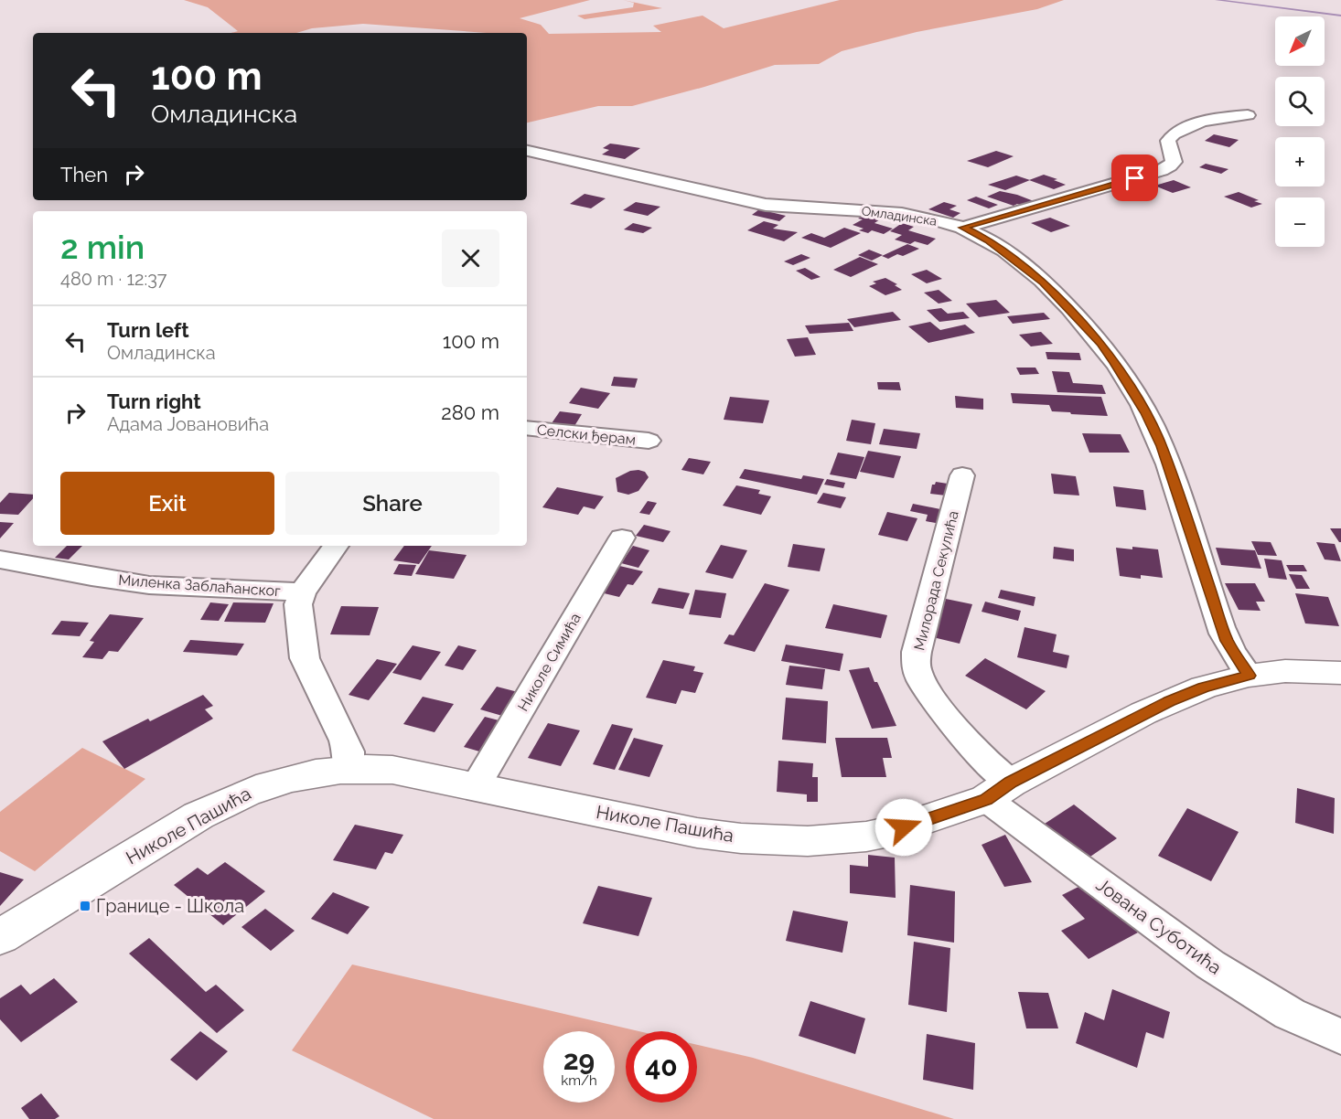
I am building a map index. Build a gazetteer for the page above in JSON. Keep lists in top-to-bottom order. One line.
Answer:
{"streets":{"street":["Омладинска","Селски ђерам","Милорада Секулића","Миленка Заблаћанског","Николе Симића","Николе Пашића","Јована Суботића"]},"crossings":[["Омладинска","Николе Пашића"],["Милорада Секулића","Николе Пашића"],["Милорада Секулића","Јована Суботића"],["Николе Симића","Николе Пашића"],["Николе Пашића","Јована Суботића"]],"places":{"transit":["Границе - Школа"]},"north":"bottom left","page":{"map_buttons":["+","−"],"turn":["100 m","Омладинска"],"then":"Then","heading":["2 min","480 m · 12:37"],"list":[{"name":"Turn left","note":"Омладинска","value":"100 m"},{"name":"Turn right","note":"Адама Јовановића","value":"280 m"}],"buttons":["Exit","Share"],"speed":"29 km/h","limit":"40"}}
